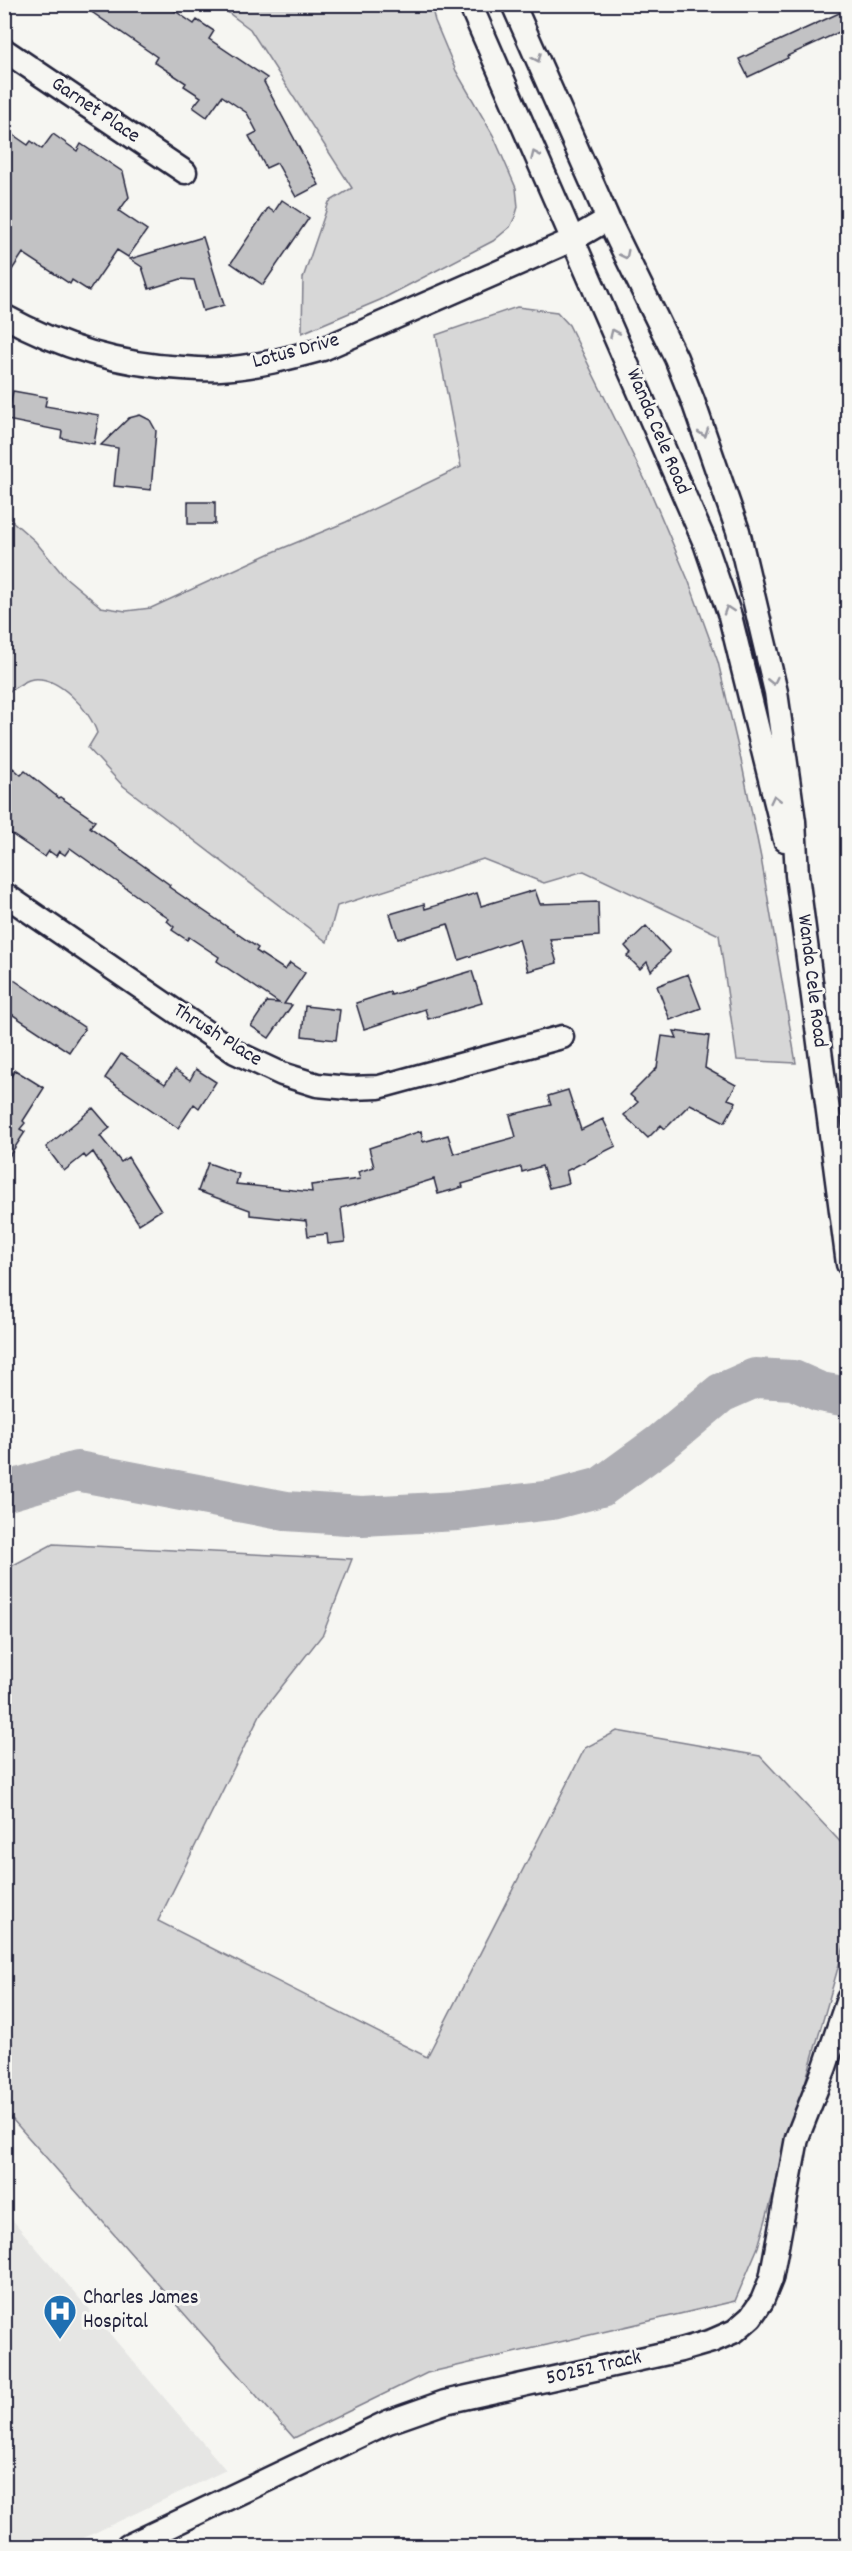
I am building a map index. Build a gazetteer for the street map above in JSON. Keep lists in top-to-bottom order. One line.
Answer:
{"streets":{"street":["Garnet Place","Lotus Drive","Wanda Cele Road","Thrush Place","50252 Track"]},"crossings":[["Lotus Drive","Wanda Cele Road"]],"places":{"hospital":["Charles James Hospital"]}}
